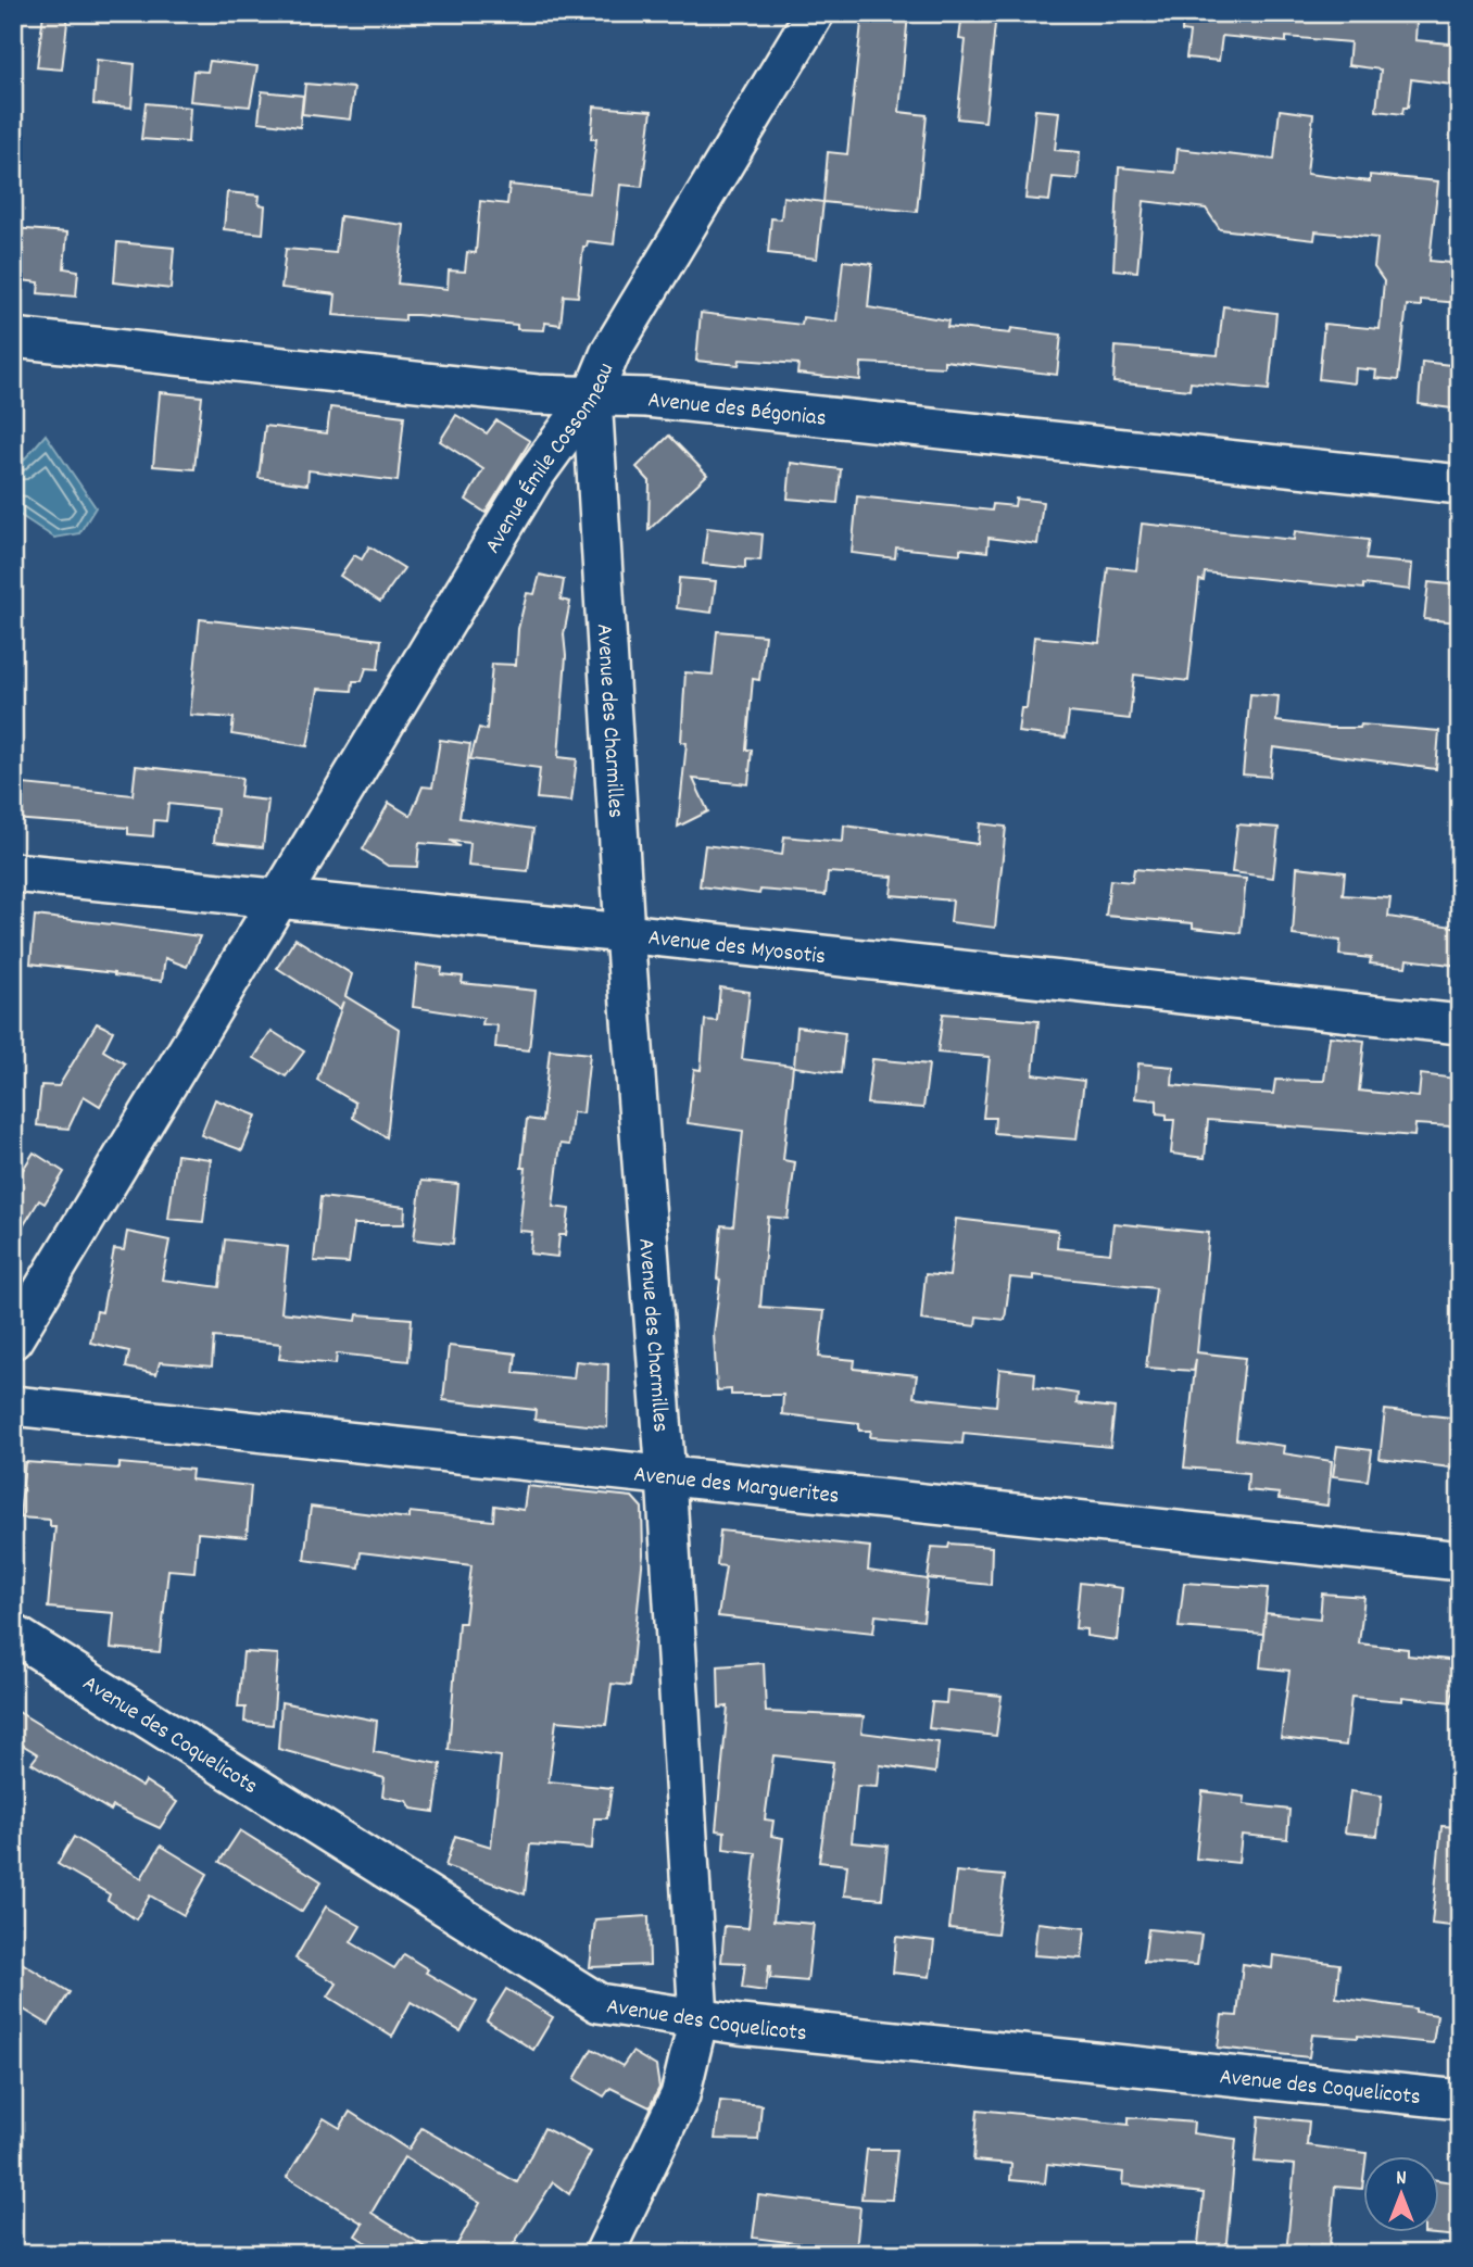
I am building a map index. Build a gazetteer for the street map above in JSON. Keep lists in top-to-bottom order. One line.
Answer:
{"streets":{"street":["Avenue des Bégonias","Avenue Émile Cossonneau","Avenue des Charmilles","Avenue des Myosotis","Avenue des Marguerites","Avenue des Coquelicots"]},"crossings":[["Avenue des Bégonias","Avenue Émile Cossonneau"],["Avenue des Bégonias","Avenue des Charmilles"],["Avenue Émile Cossonneau","Avenue des Charmilles"],["Avenue Émile Cossonneau","Avenue des Myosotis"],["Avenue des Charmilles","Avenue des Myosotis"],["Avenue des Charmilles","Avenue des Marguerites"],["Avenue des Charmilles","Avenue des Coquelicots"]],"north":"top"}
